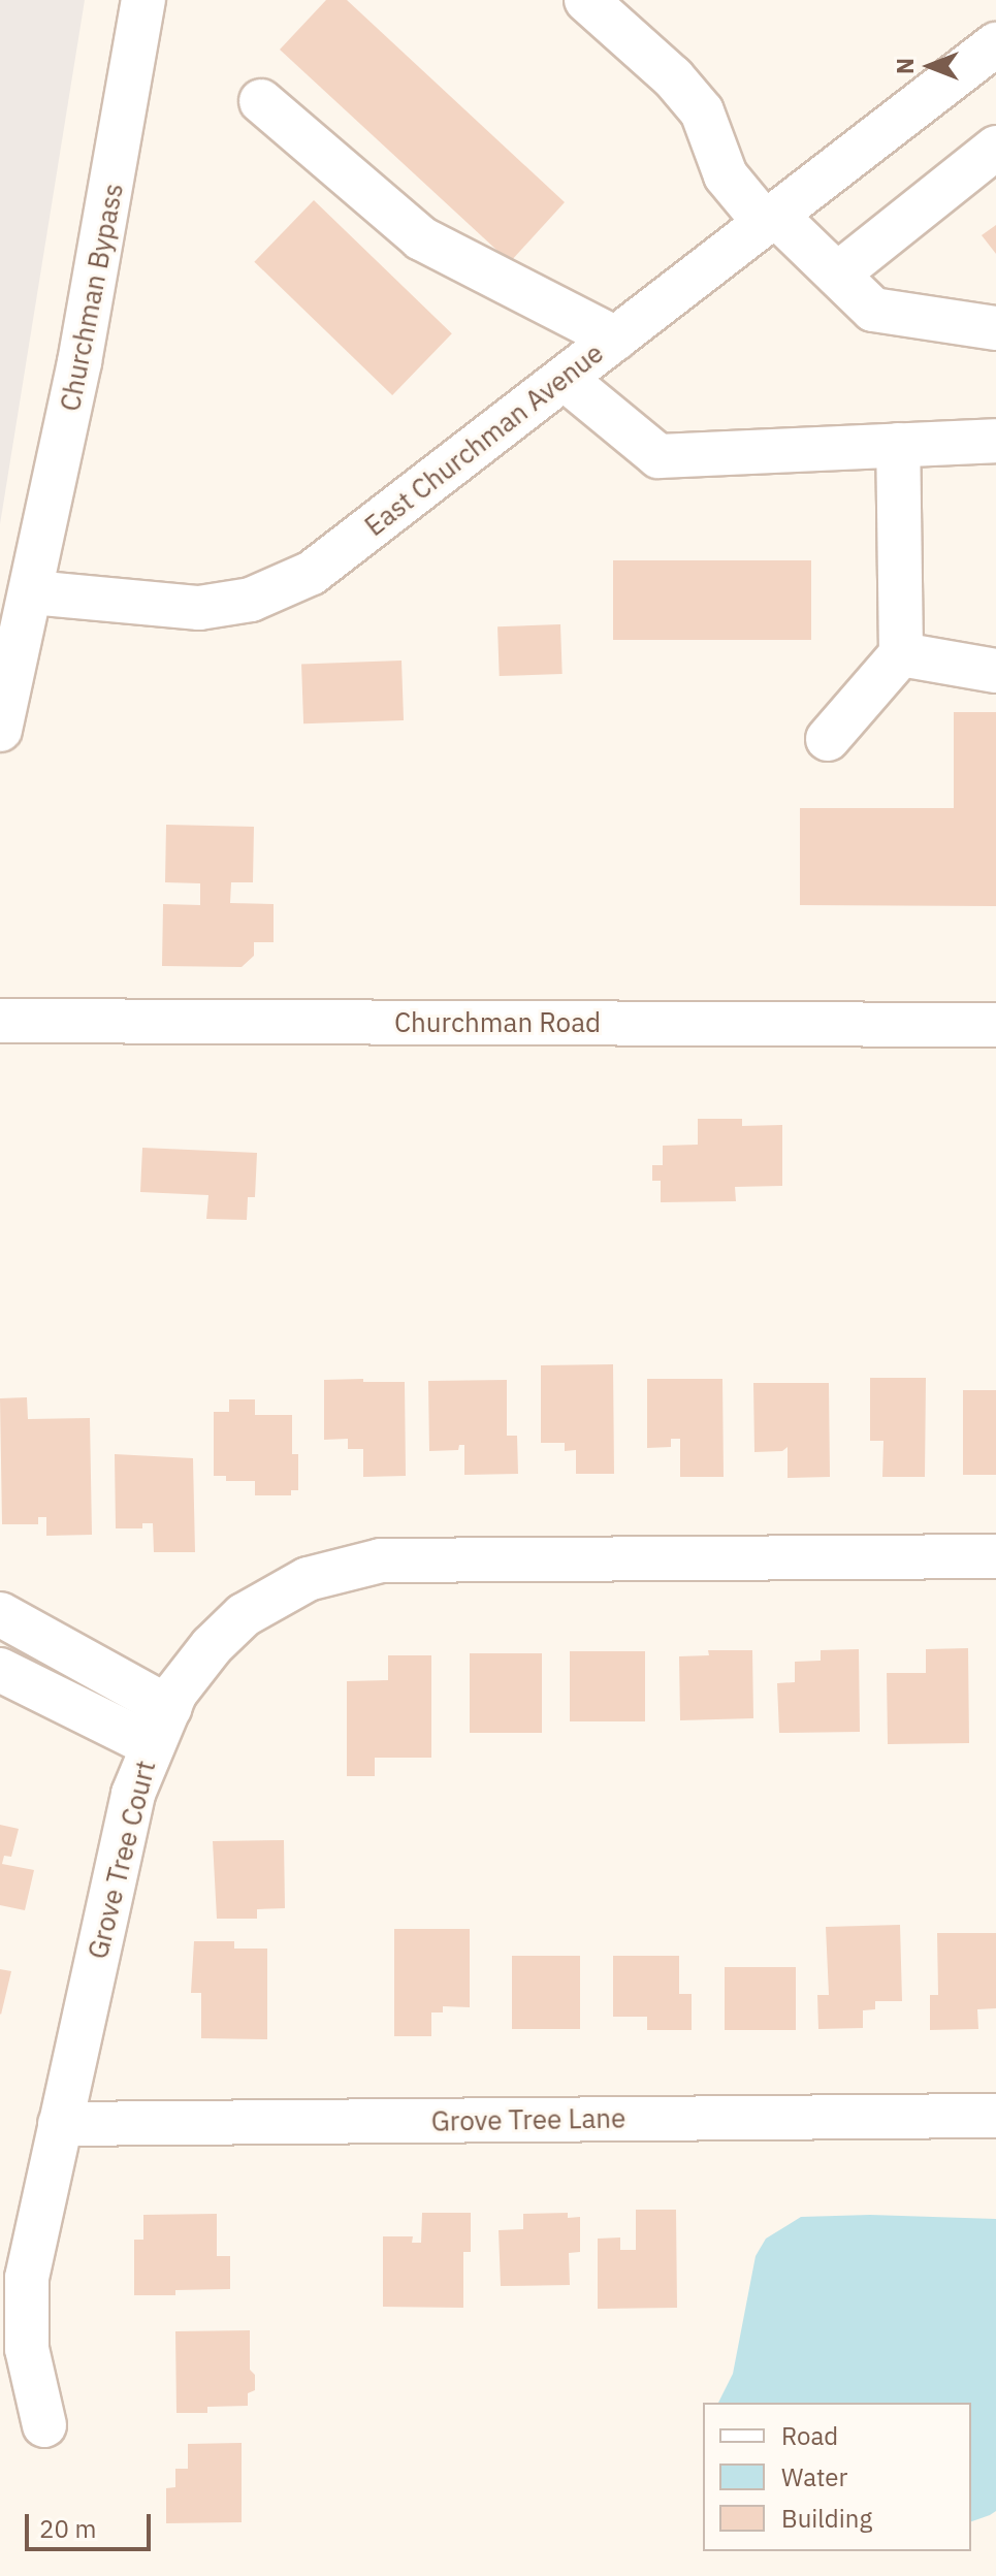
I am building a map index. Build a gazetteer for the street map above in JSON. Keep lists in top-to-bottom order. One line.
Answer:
{"streets":{"street":["Churchman Bypass","East Churchman Avenue","Churchman Road","Grove Tree Court","Grove Tree Lane"]},"crossings":[["Churchman Bypass","East Churchman Avenue"],["Grove Tree Court","Grove Tree Lane"]],"legend":["Road","Water","Building"],"scale_bar":"20 m","north":"left"}
